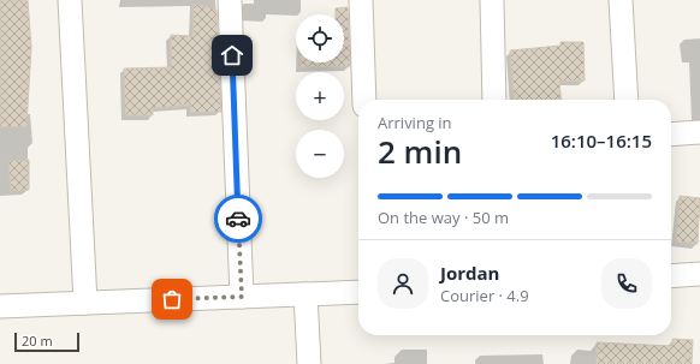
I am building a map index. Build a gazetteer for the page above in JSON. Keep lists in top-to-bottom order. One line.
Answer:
{"scale_bar":"20 m","page":{"map_buttons":["+","−"],"heading":["2 min","Arriving in","16:10–16:15"],"panel":["Jordan","Courier · 4.9"],"bar":"On the way · 50 m","scale":"20 m"}}
